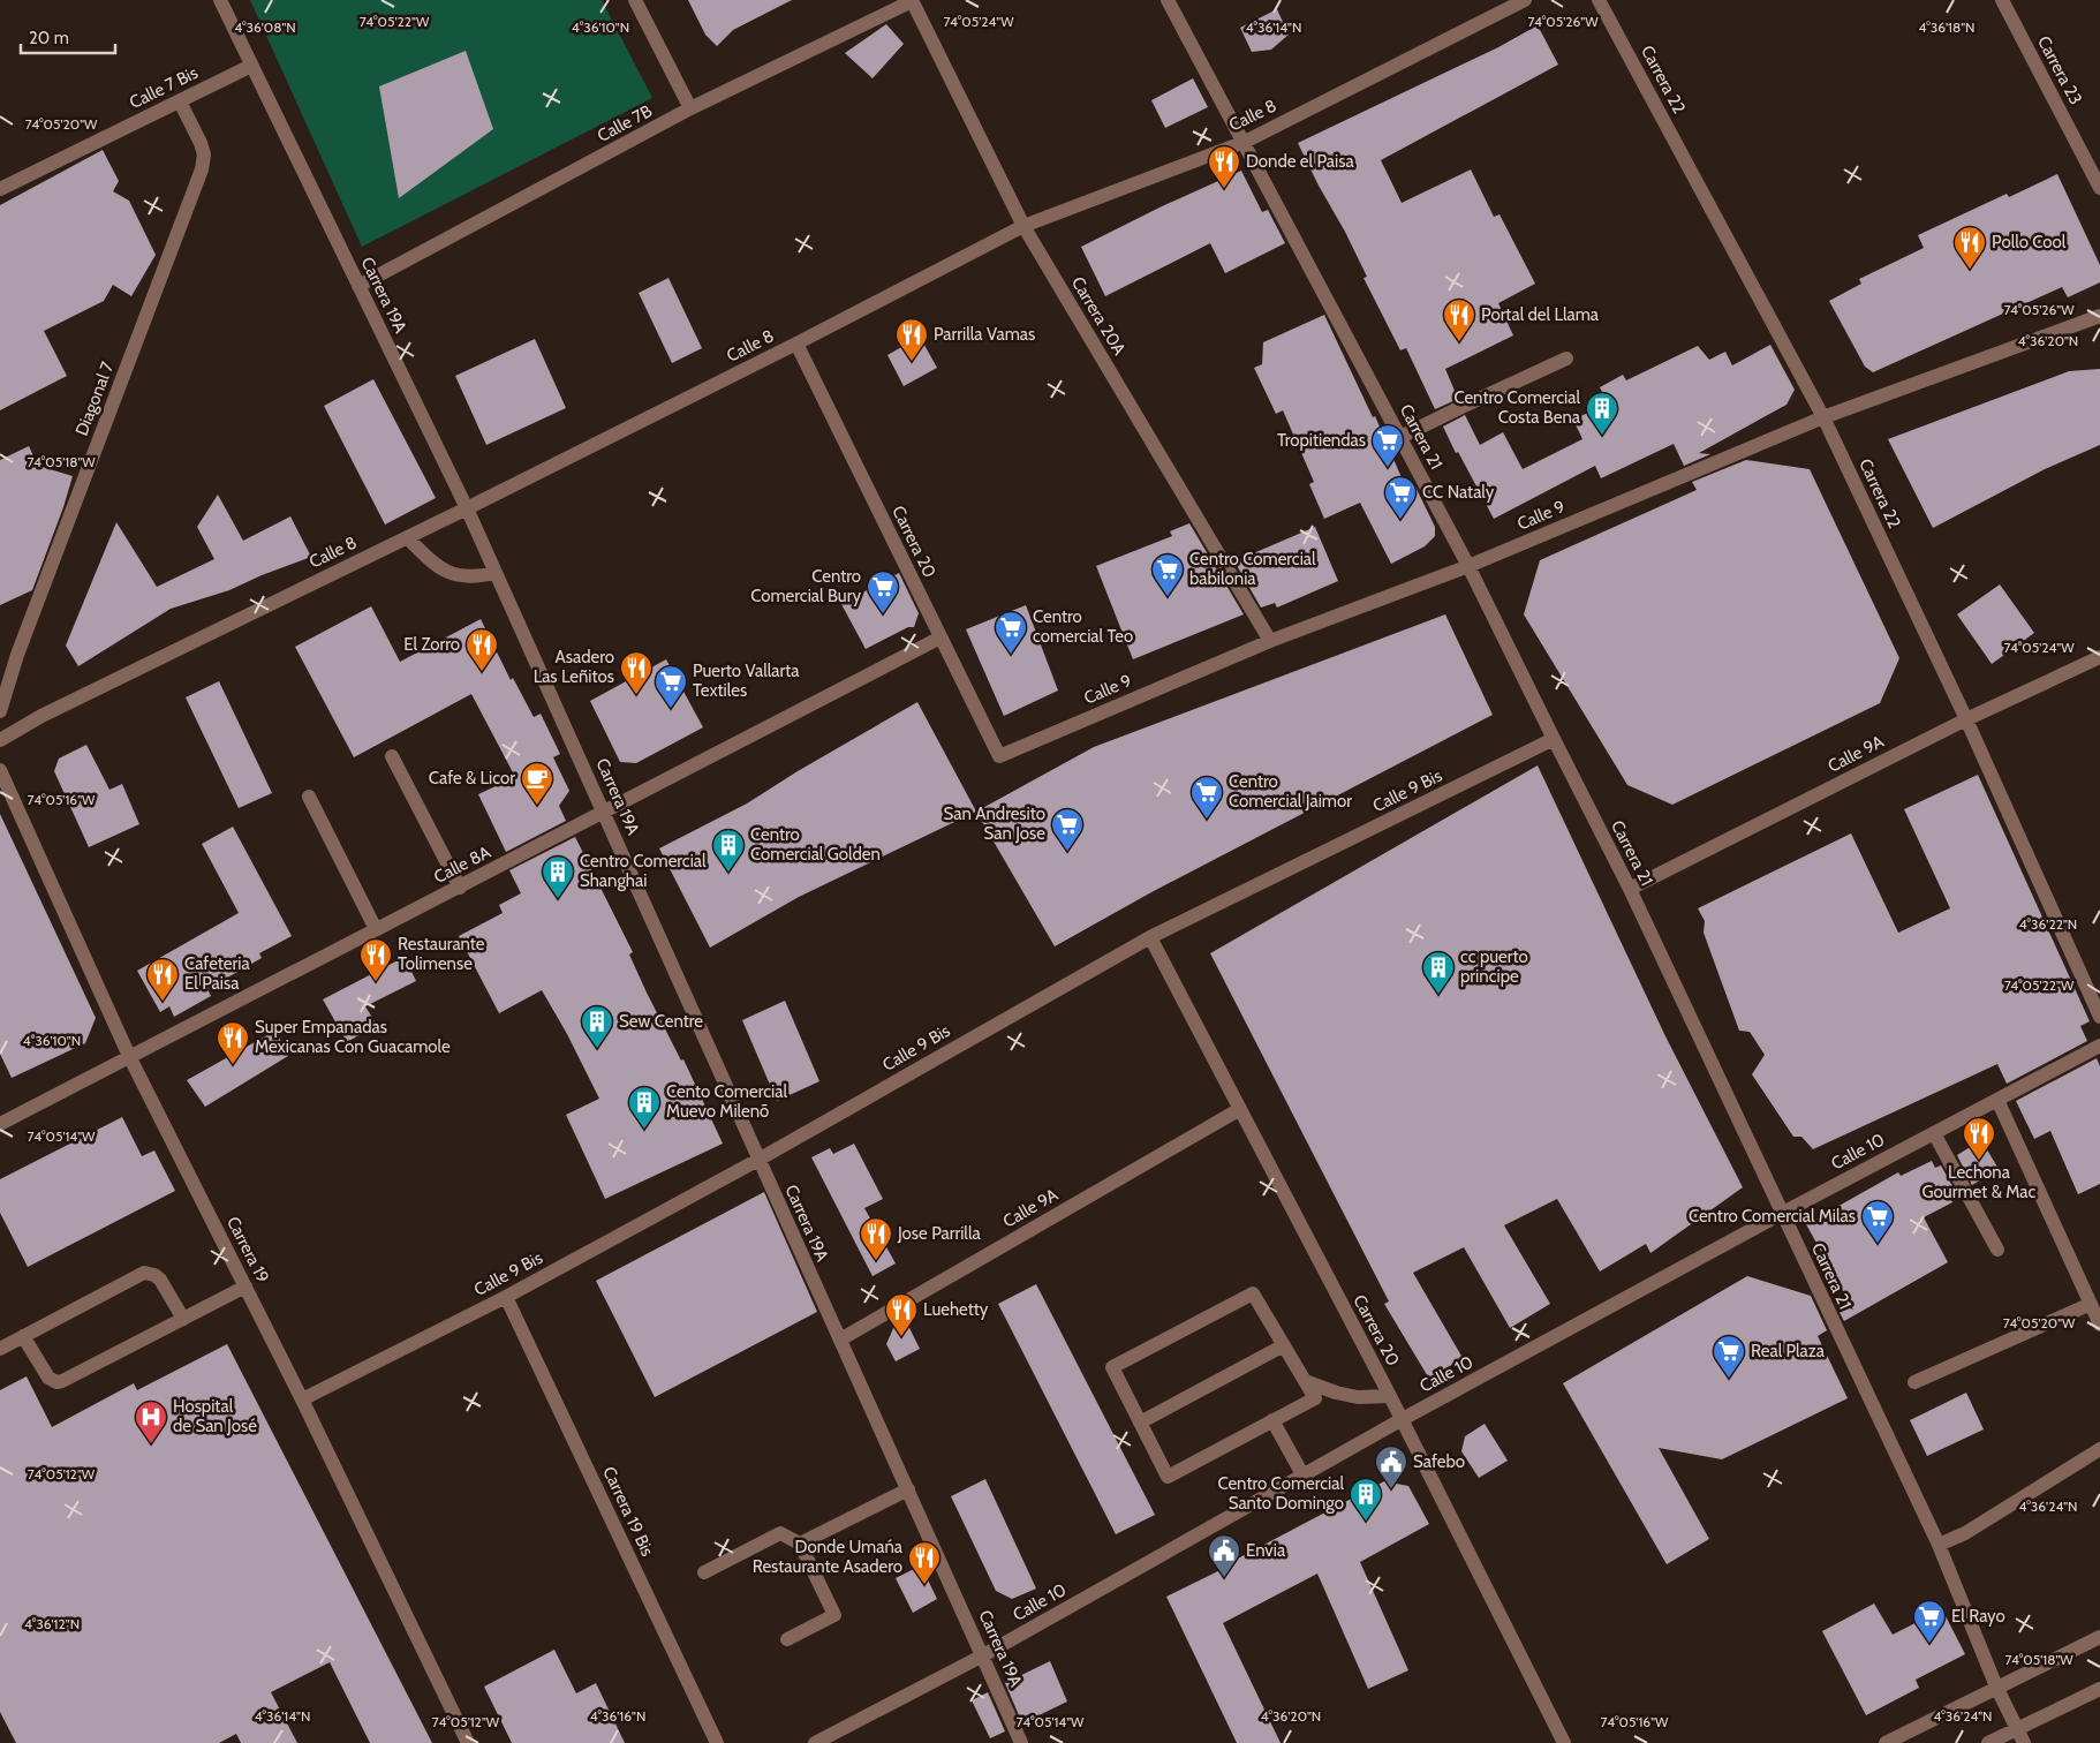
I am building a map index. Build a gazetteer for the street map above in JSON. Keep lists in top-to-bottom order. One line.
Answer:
{"streets":{"street":["Carrera 23","Carrera 22","Calle 7 Bis","Calle 8","Calle 7B","Carrera 19A","Carrera 20A","Diagonal 7","Carrera 21","Calle 9","Carrera 20","Calle 9A","Calle 9 Bis","Calle 8A","Calle 10","Carrera 19","Carrera 19 Bis"]},"crossings":[["Carrera 22","Calle 9"],["Carrera 22","Calle 9A"],["Calle 7 Bis","Carrera 19A"],["Calle 7 Bis","Diagonal 7"],["Calle 8","Carrera 19A"],["Calle 8","Carrera 20A"],["Calle 8","Carrera 21"],["Calle 8","Carrera 20"],["Calle 7B","Carrera 19A"],["Calle 7B","Carrera 20A"],["Carrera 19A","Calle 9A"],["Carrera 19A","Calle 9 Bis"],["Carrera 19A","Calle 8A"],["Carrera 19A","Calle 10"],["Carrera 20A","Calle 9"],["Carrera 21","Calle 9"],["Carrera 21","Calle 9A"],["Carrera 21","Calle 9 Bis"],["Carrera 21","Calle 10"],["Calle 9","Carrera 20"],["Carrera 20","Calle 9A"],["Carrera 20","Calle 9 Bis"],["Carrera 20","Calle 8A"],["Carrera 20","Calle 10"],["Calle 9 Bis","Carrera 19"],["Calle 9 Bis","Carrera 19 Bis"],["Calle 8A","Carrera 19"]],"places":{"restaurant":["Donde el Paisa","Pollo Cool","Portal del Llama","Parrilla Vamas","El Zorro","Asadero Las Leñitos","Restaurante Tolimense","Cafeteria El Paisa","Super Empanadas Mexicanas Con Guacamole","Lechona Gourmet & Mac","Jose Parrilla","Luehetty","Donde Umańa Restaurante Asadero"],"building":["Centro Comercial Costa Bena","Centro Comercial Golden","Centro Comercial Shanghai","cc puerto principe","Sew Centre","Cento Comercial Muevo Milenõ","Centro Comercial Santo Domingo"],"supermarket":["Tropitiendas","CC Nataly","Centro Comercial babilonia","Centro Comercial Bury","Centro comercial Teo","Puerto Vallarta Textiles","Centro Comercial Jaimor","San Andresito San Jose","Centro Comercial Milas","Real Plaza","El Rayo"],"cafe":["Cafe & Licor"],"hospital":["Hospital de San José"],"public building":["Safebo","Envia"]},"scale_bar":"20 m","coordinates":["74°05'24\"W","74°05'22\"W","74°05'26\"W","4°36'08\"N","4°36'10\"N","4°36'14\"N","4°36'18\"N","74°05'20\"W","4°36'20\"N","74°05'18\"W","74°05'16\"W","4°36'22\"N","74°05'14\"W","74°05'12\"W","4°36'24\"N","4°36'12\"N","4°36'16\"N"]}
